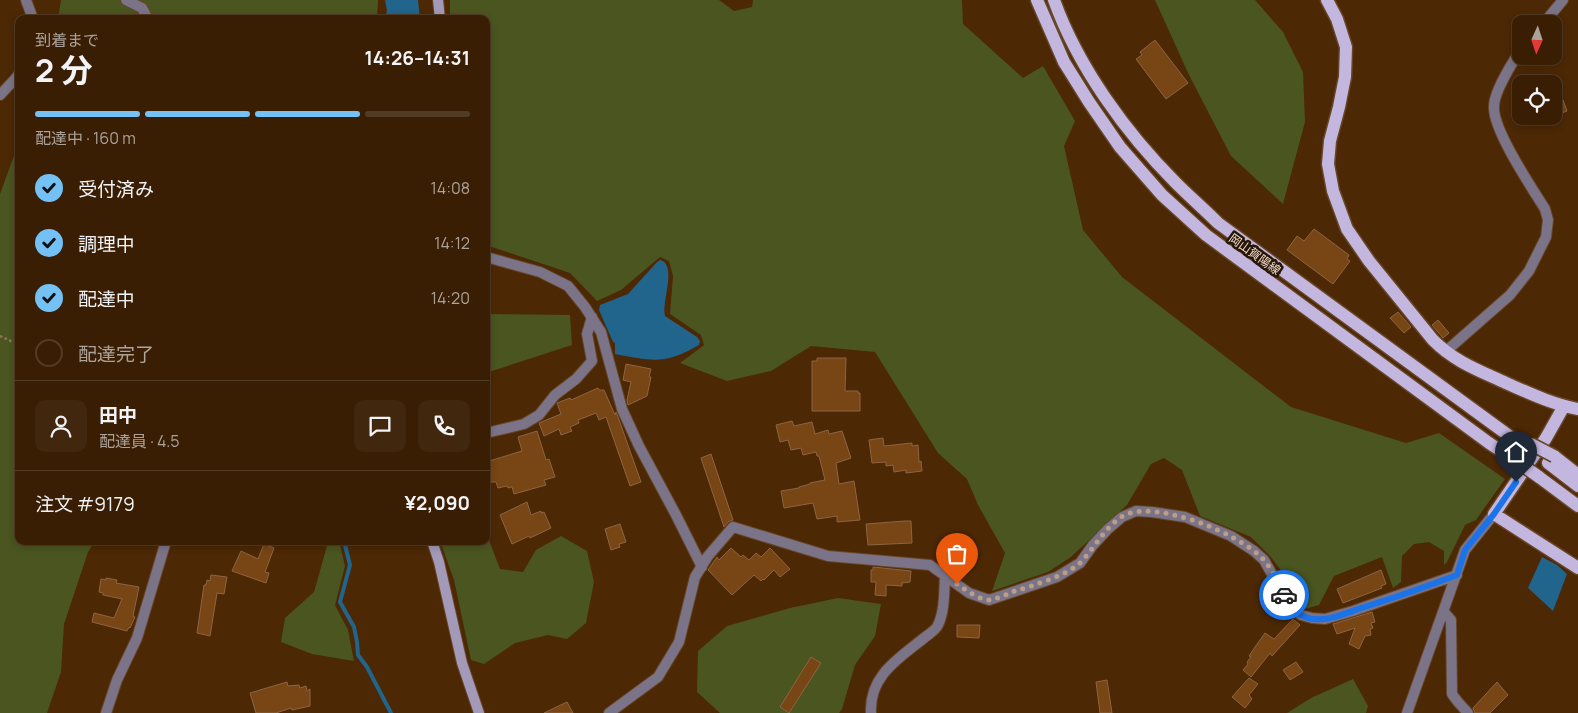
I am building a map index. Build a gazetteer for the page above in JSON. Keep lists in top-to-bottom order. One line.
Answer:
{"streets":{"main road":["岡山賀陽線"]},"north":"bottom","page":{"heading":["2 分","到着まで","14:26–14:31"],"panel":["田中","配達員 · 4.5","注文 #9179","¥2,090"],"bar":"配達中 · 160 m","list":[["受付済み","14:08"],["調理中","14:12"],["配達中","14:20"],"配達完了"]}}
